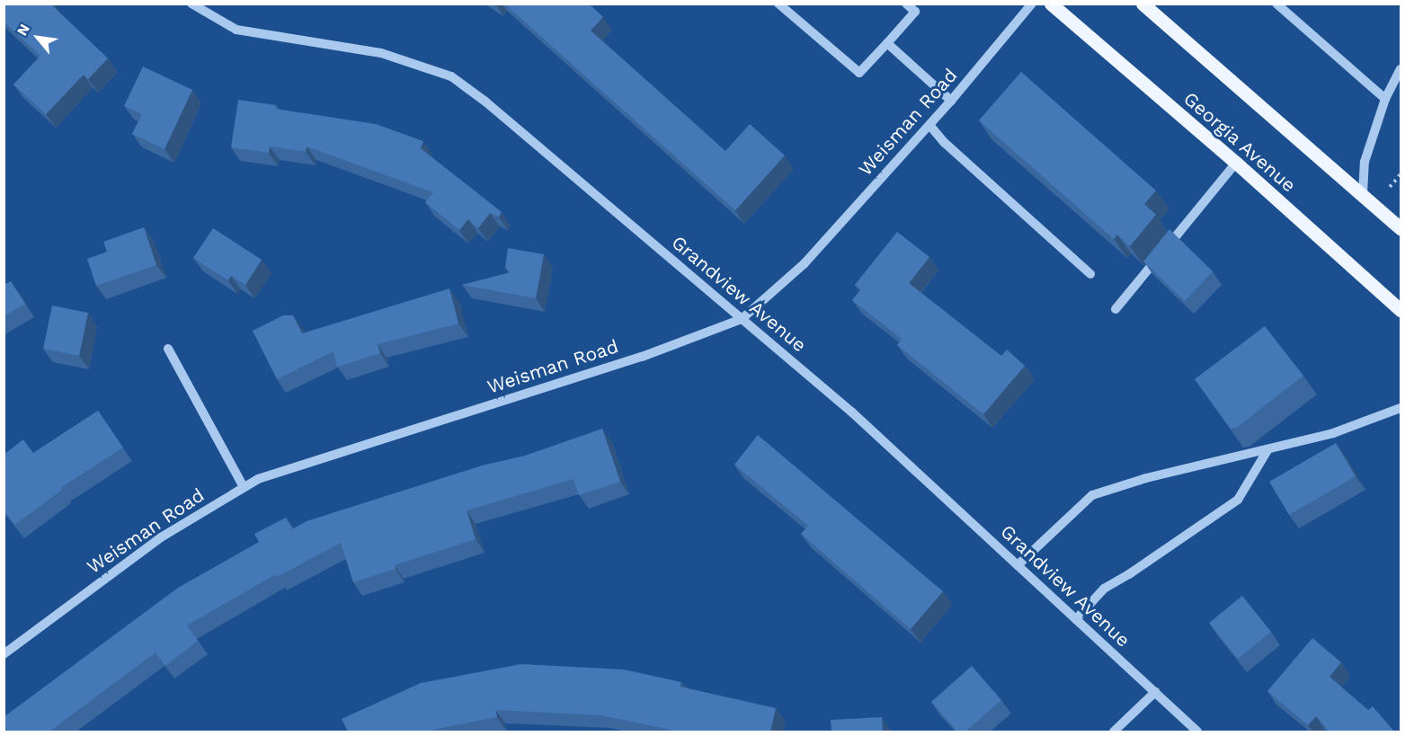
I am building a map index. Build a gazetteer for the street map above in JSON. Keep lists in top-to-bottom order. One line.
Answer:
{"streets":{"main road":["Georgia Avenue"],"street":["Weisman Road","Grandview Avenue"]},"crossings":[["Weisman Road","Grandview Avenue"]],"north":"top left"}
